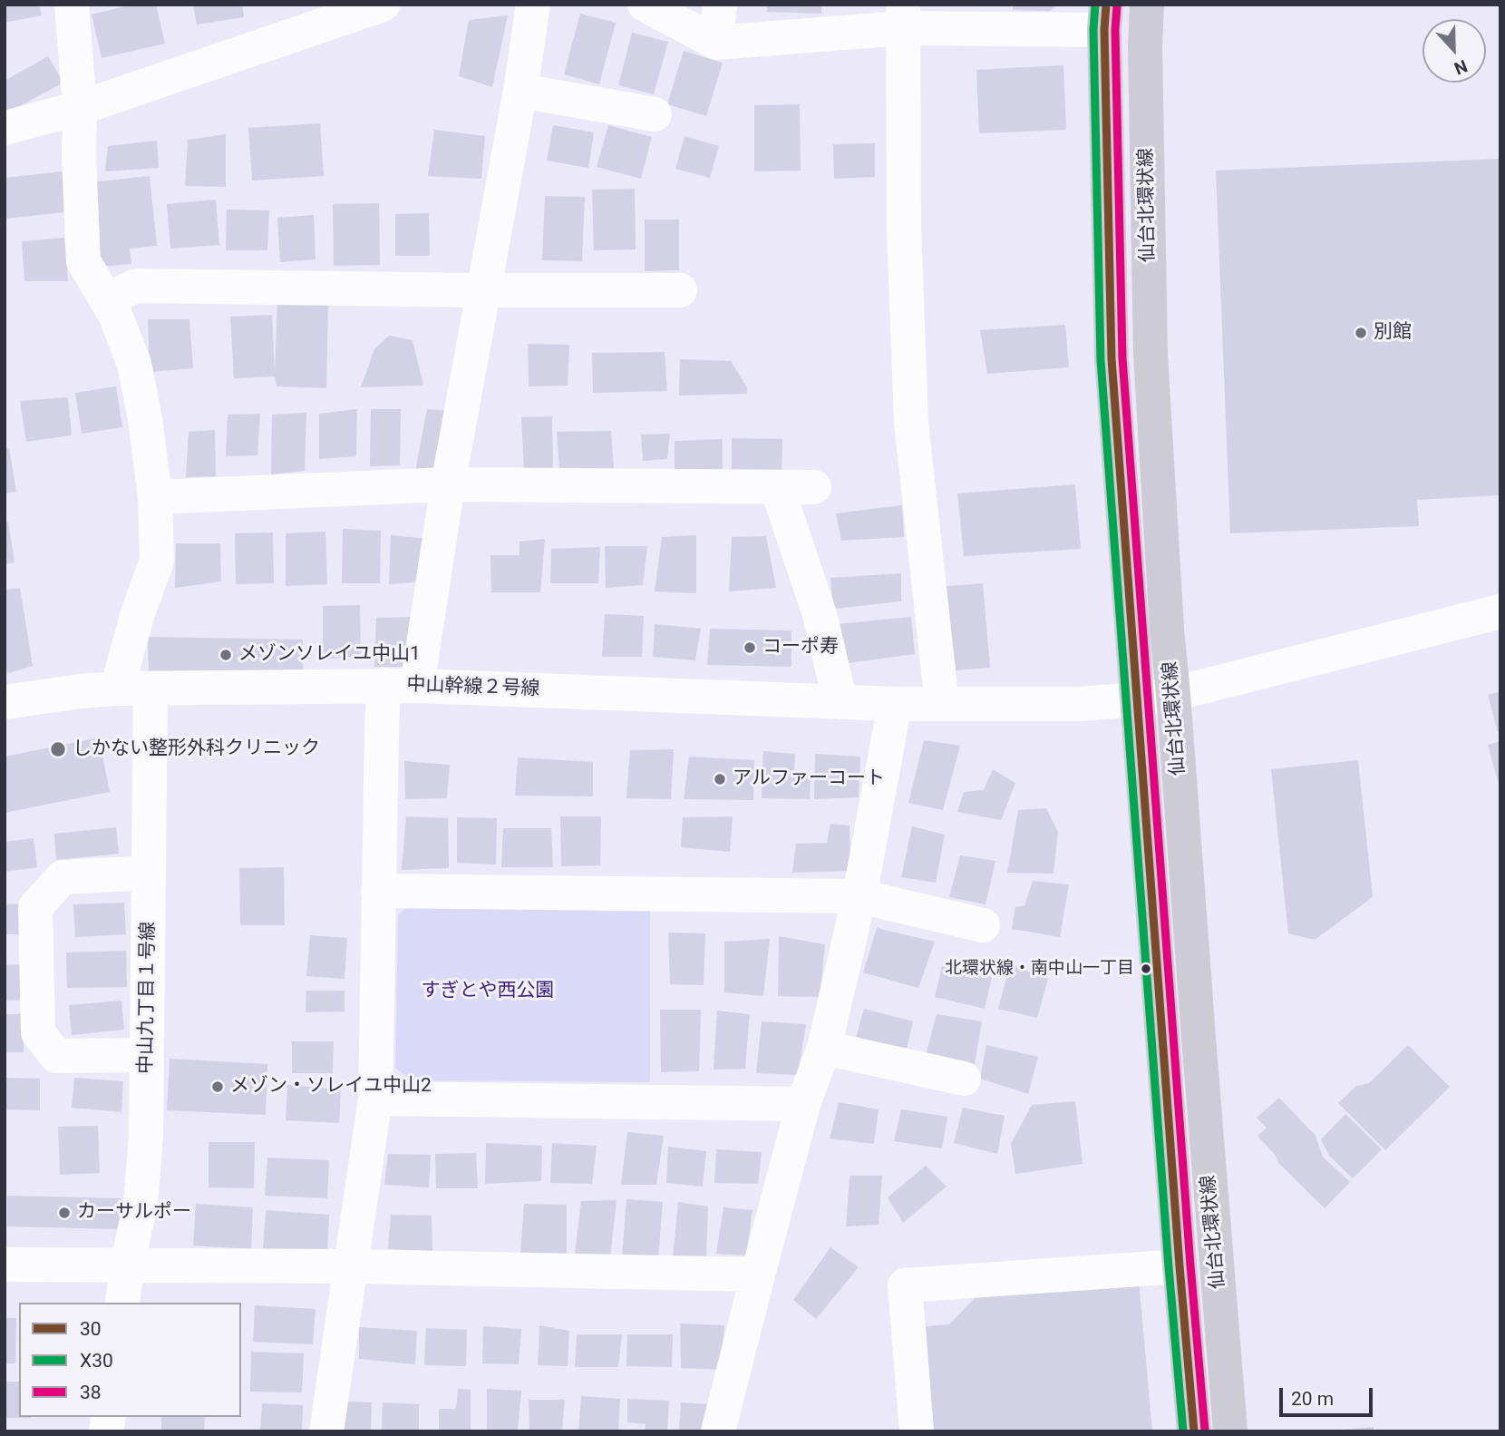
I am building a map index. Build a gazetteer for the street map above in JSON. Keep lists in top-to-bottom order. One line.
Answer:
{"streets":{"main road":["仙台北環状線"],"street":["中山幹線２号線","中山九丁目１号線"]},"crossings":[["仙台北環状線","中山幹線２号線"],["中山幹線２号線","中山九丁目１号線"]],"parks":["すぎとや西公園"],"places":["別館","コーポ寿","メゾンソレイユ中山1","しかない整形外科クリニック","アルファーコート","北環状線・南中山一丁目","メゾン・ソレイユ中山2","カーサルポー"],"lines":["transit line 30","transit line X30","transit line 38"],"legend":["30","X30","38"],"scale_bar":"20 m","north":"bottom"}
